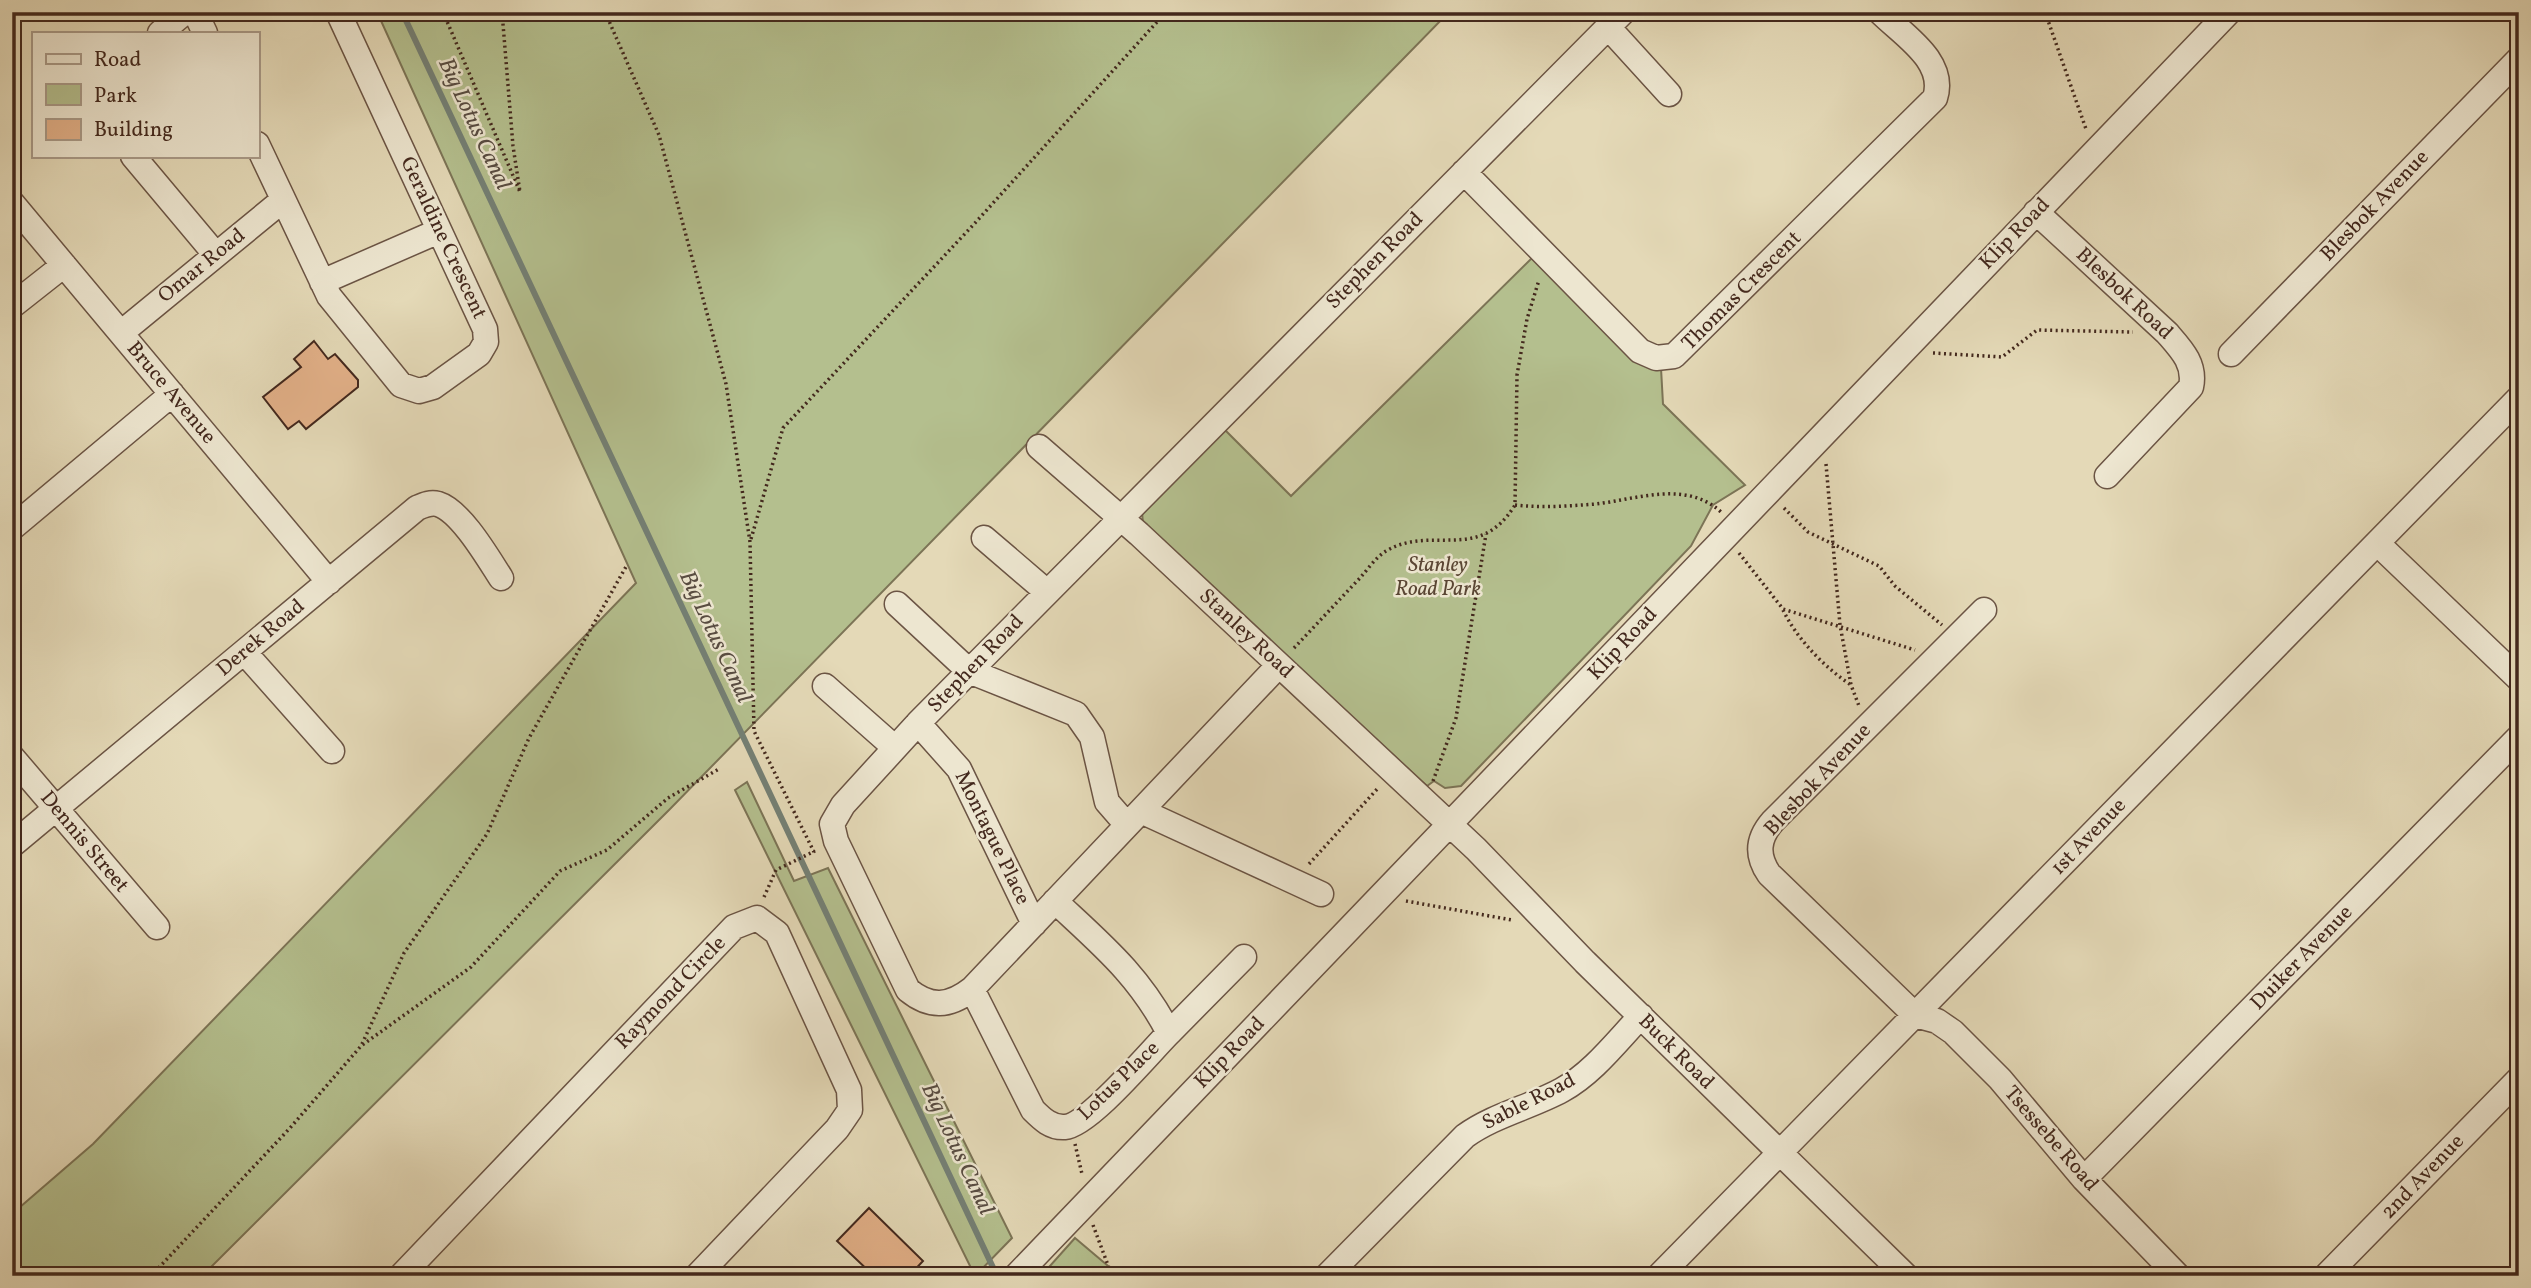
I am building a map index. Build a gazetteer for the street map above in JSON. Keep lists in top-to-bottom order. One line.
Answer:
{"streets":{"street":["Blesbok Avenue","Klip Road","Geraldine Crescent","Stephen Road","Omar Road","Thomas Crescent","Blesbok Road","Bruce Avenue","Stanley Road","Derek Road","1st Avenue","Montague Place","Dennis Street","Duiker Avenue","Raymond Circle","Buck Road","Lotus Place","Sable Road","Tsessebe Road","2nd Avenue"]},"crossings":[["Blesbok Avenue","1st Avenue"],["Blesbok Avenue","Tsessebe Road"],["Klip Road","Blesbok Road"],["Klip Road","Stanley Road"],["Klip Road","Buck Road"],["Geraldine Crescent","Omar Road"],["Stephen Road","Thomas Crescent"],["Stephen Road","Stanley Road"],["Stephen Road","Montague Place"],["Stephen Road","Lotus Place"],["Omar Road","Bruce Avenue"],["Bruce Avenue","Derek Road"],["Stanley Road","Buck Road"],["Derek Road","Dennis Street"],["1st Avenue","Buck Road"],["1st Avenue","Tsessebe Road"],["Duiker Avenue","Tsessebe Road"],["Buck Road","Sable Road"]],"water":["Big Lotus Canal"],"parks":["Stanley Road Park"],"legend":["Road","Park","Building"]}
